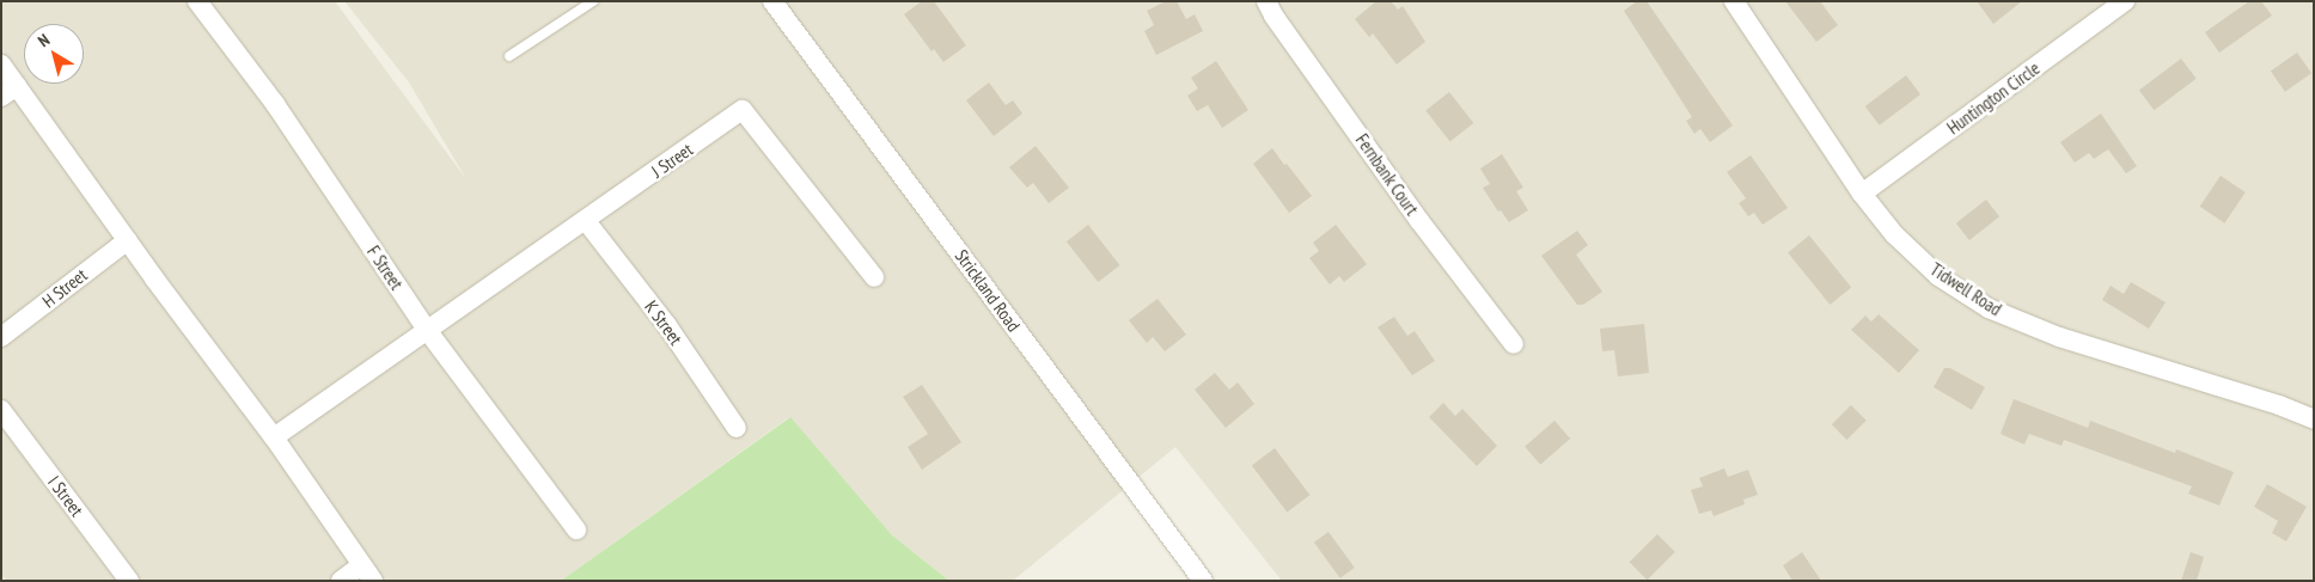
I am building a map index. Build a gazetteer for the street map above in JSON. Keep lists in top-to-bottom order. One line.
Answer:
{"streets":{"street":["Huntington Circle","J Street","Fernbank Court","F Street","H Street","Tidwell Road","Strickland Road","K Street","I Street"]},"crossings":[["Huntington Circle","Tidwell Road"],["J Street","F Street"],["J Street","K Street"]],"north":"top left"}
